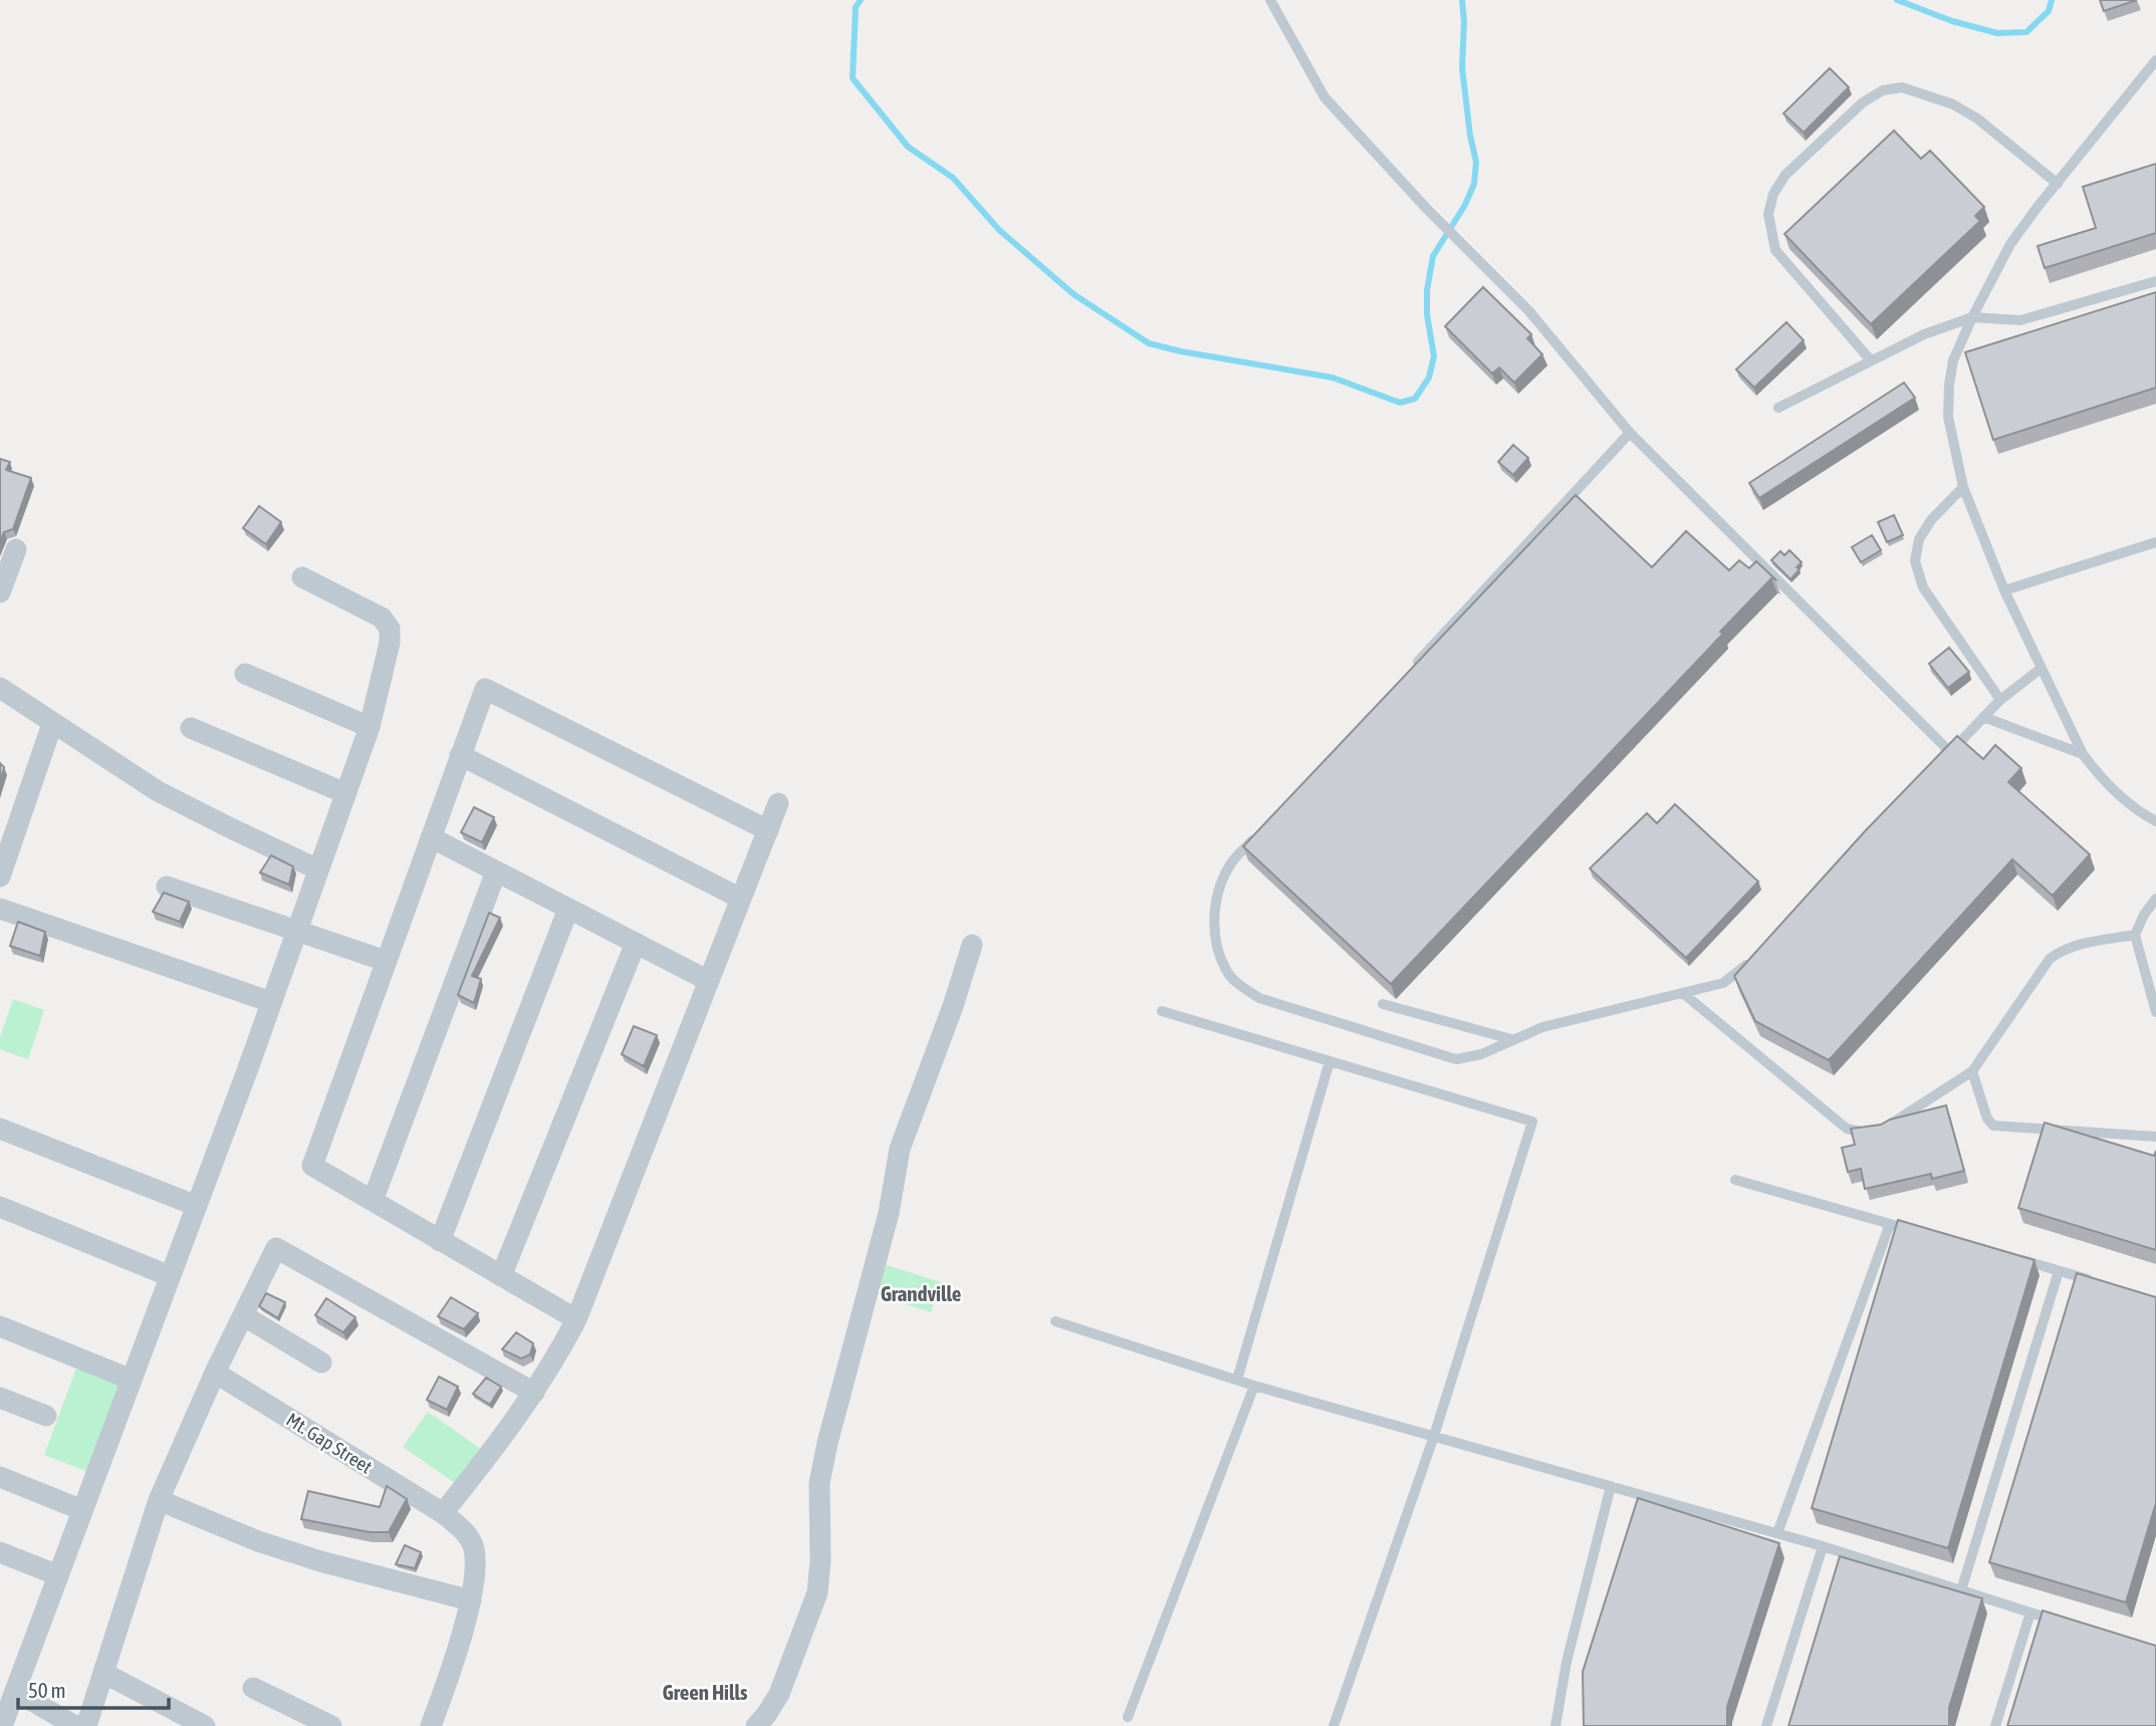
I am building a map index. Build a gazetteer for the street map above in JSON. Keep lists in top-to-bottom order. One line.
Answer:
{"streets":{"street":["Mt. Gap Street"]},"districts":["Grandville","Green Hills"],"scale_bar":"50 m"}
